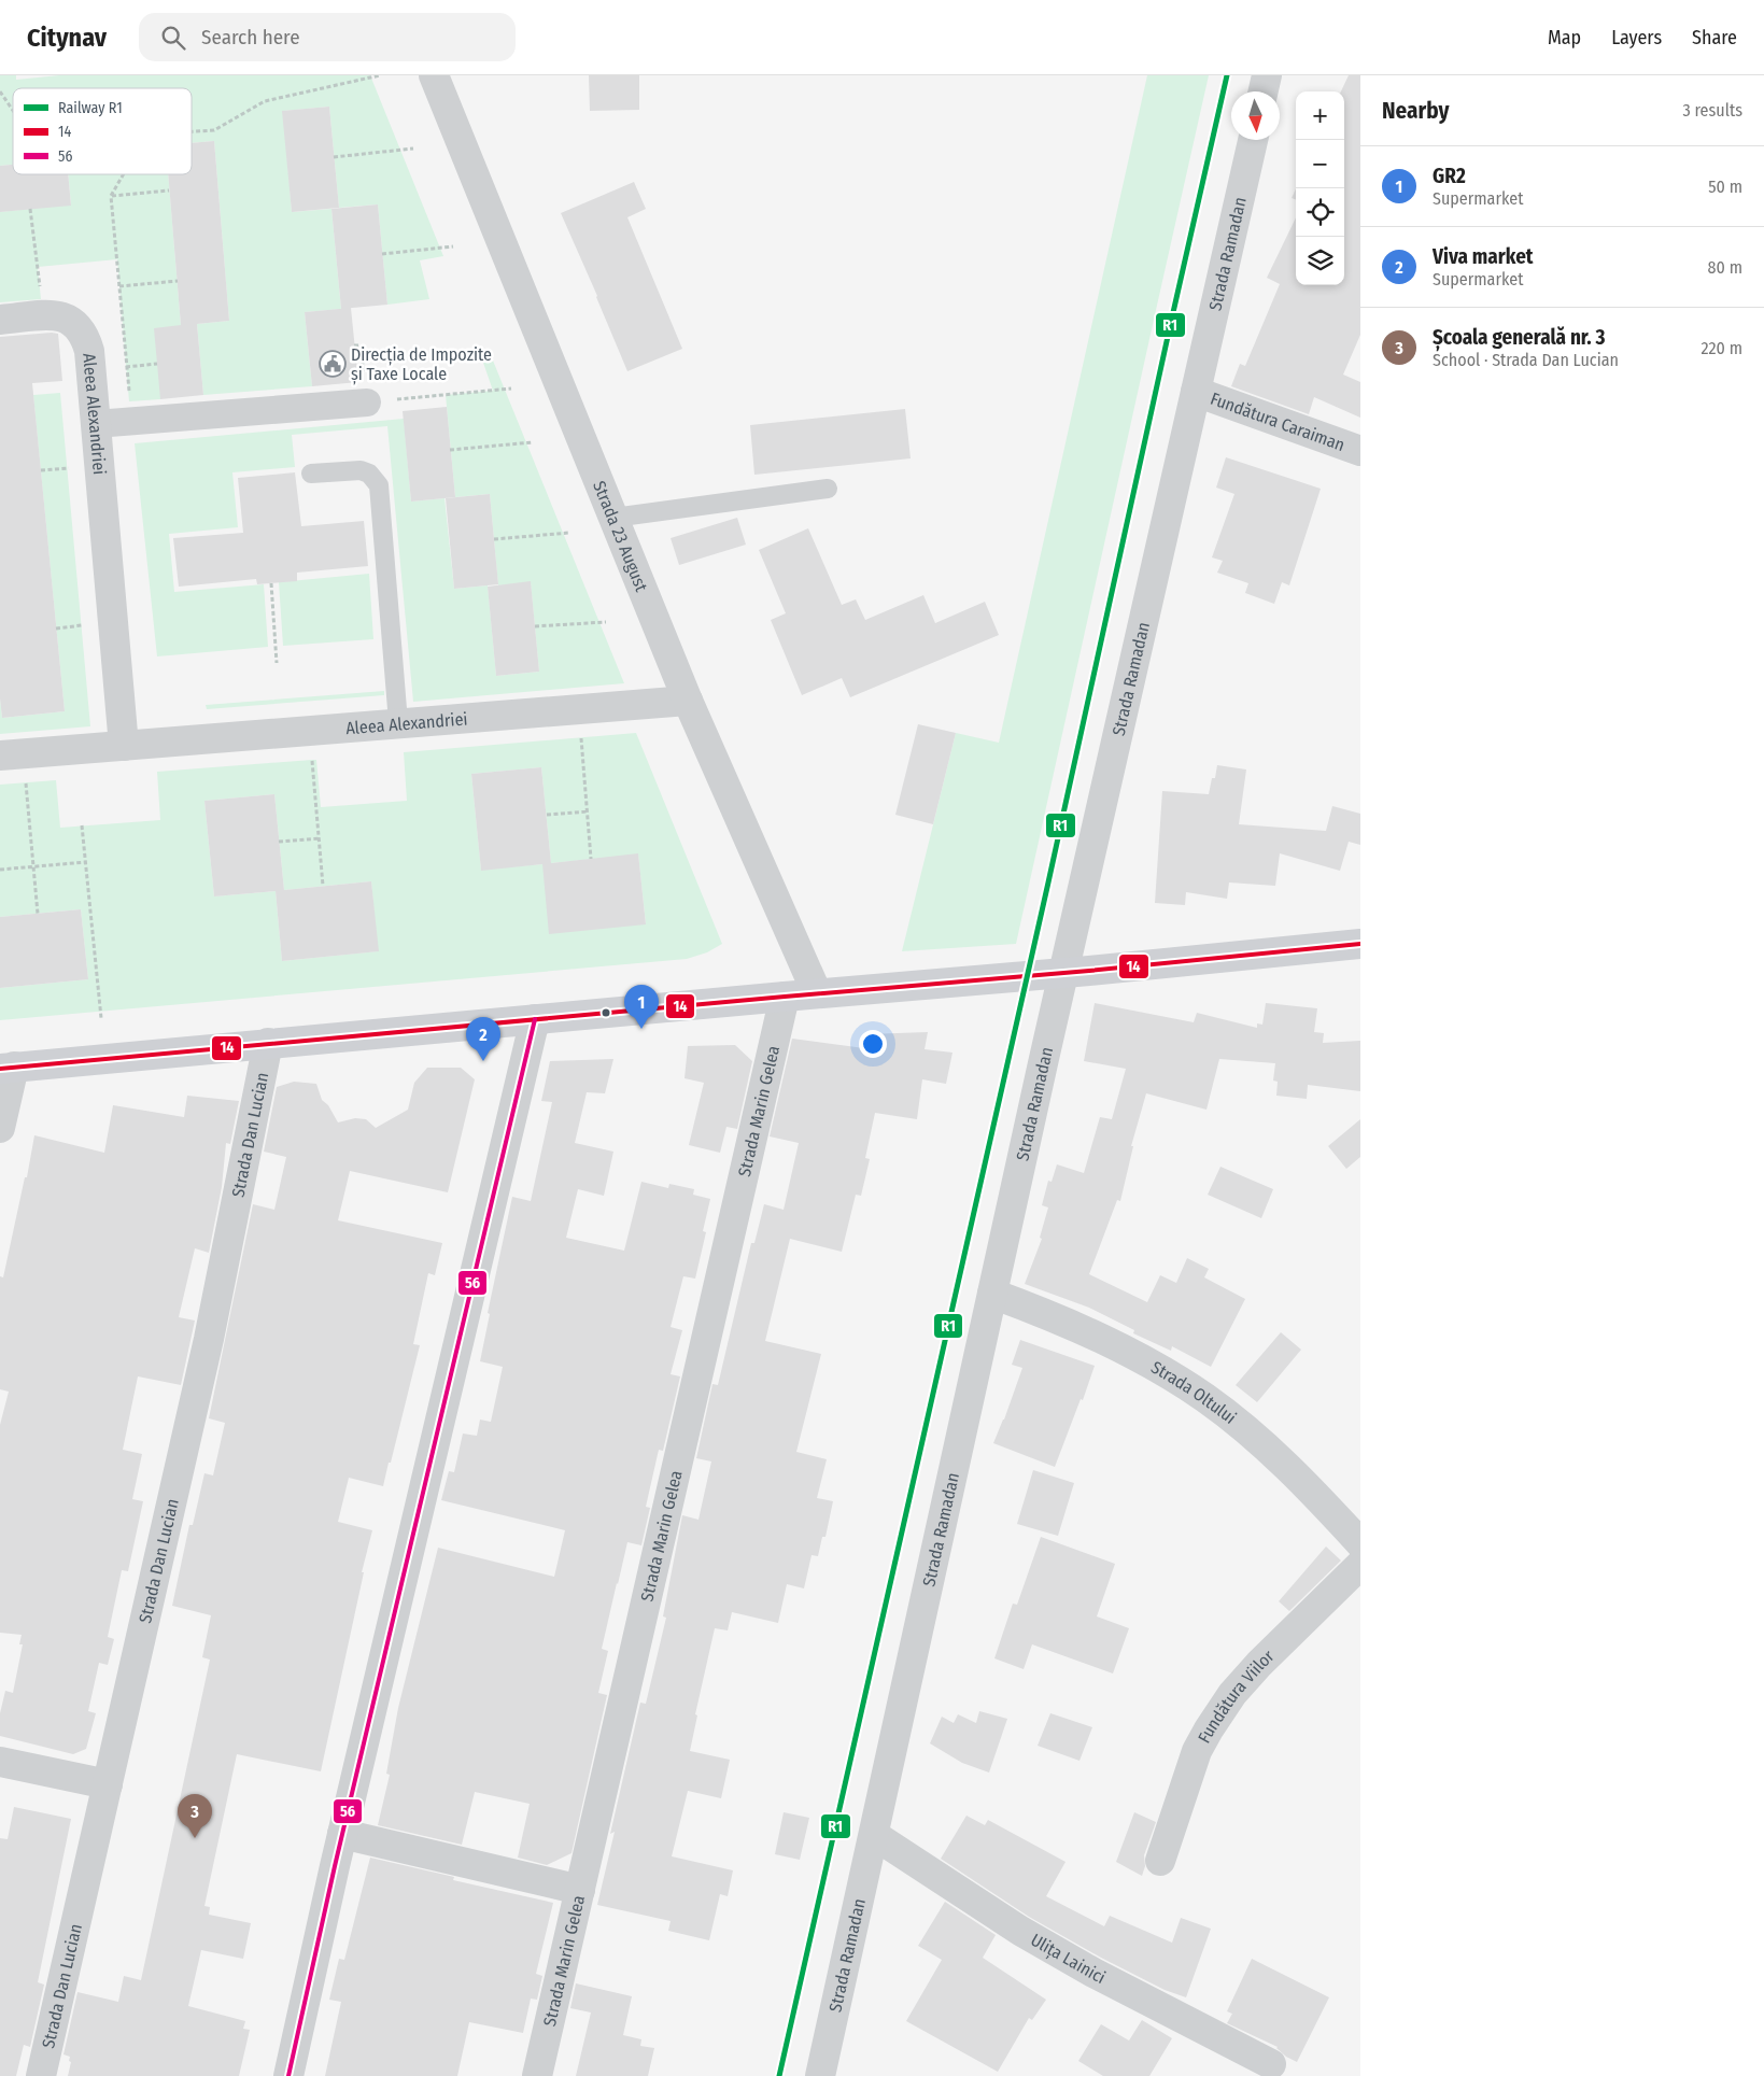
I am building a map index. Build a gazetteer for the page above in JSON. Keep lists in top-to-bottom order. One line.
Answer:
{"streets":{"street":["Strada Ramadan","Aleea Alexandriei","Fundătura Caraiman","Strada 23 August","Strada Marin Gelea","Strada Dan Lucian","Strada Oltului","Fundătura Viilor","Ulița Lainici"]},"crossings":[["Strada Ramadan","Fundătura Caraiman"],["Strada Ramadan","Strada Oltului"],["Strada Ramadan","Ulița Lainici"],["Aleea Alexandriei","Strada 23 August"]],"places":{"public building":["Direcția de Impozite și Taxe Locale"]},"lines":["rail line R1","transit line 14","transit line 56"],"legend":["Railway R1","14","56"],"north":"bottom","page":{"header":"Citynav","search":"Search here","nav":["Map","Layers","Share"],"heading":["Nearby","3 results"],"map_buttons":["+","−"],"list":[{"mark":"1","name":"GR2","note":"Supermarket","value":"50 m"},{"mark":"2","name":"Viva market","note":"Supermarket","value":"80 m"},{"mark":"3","name":"Școala generală nr. 3","note":"School · Strada Dan Lucian","value":"220 m"}],"pins":["1","2","3"]}}
